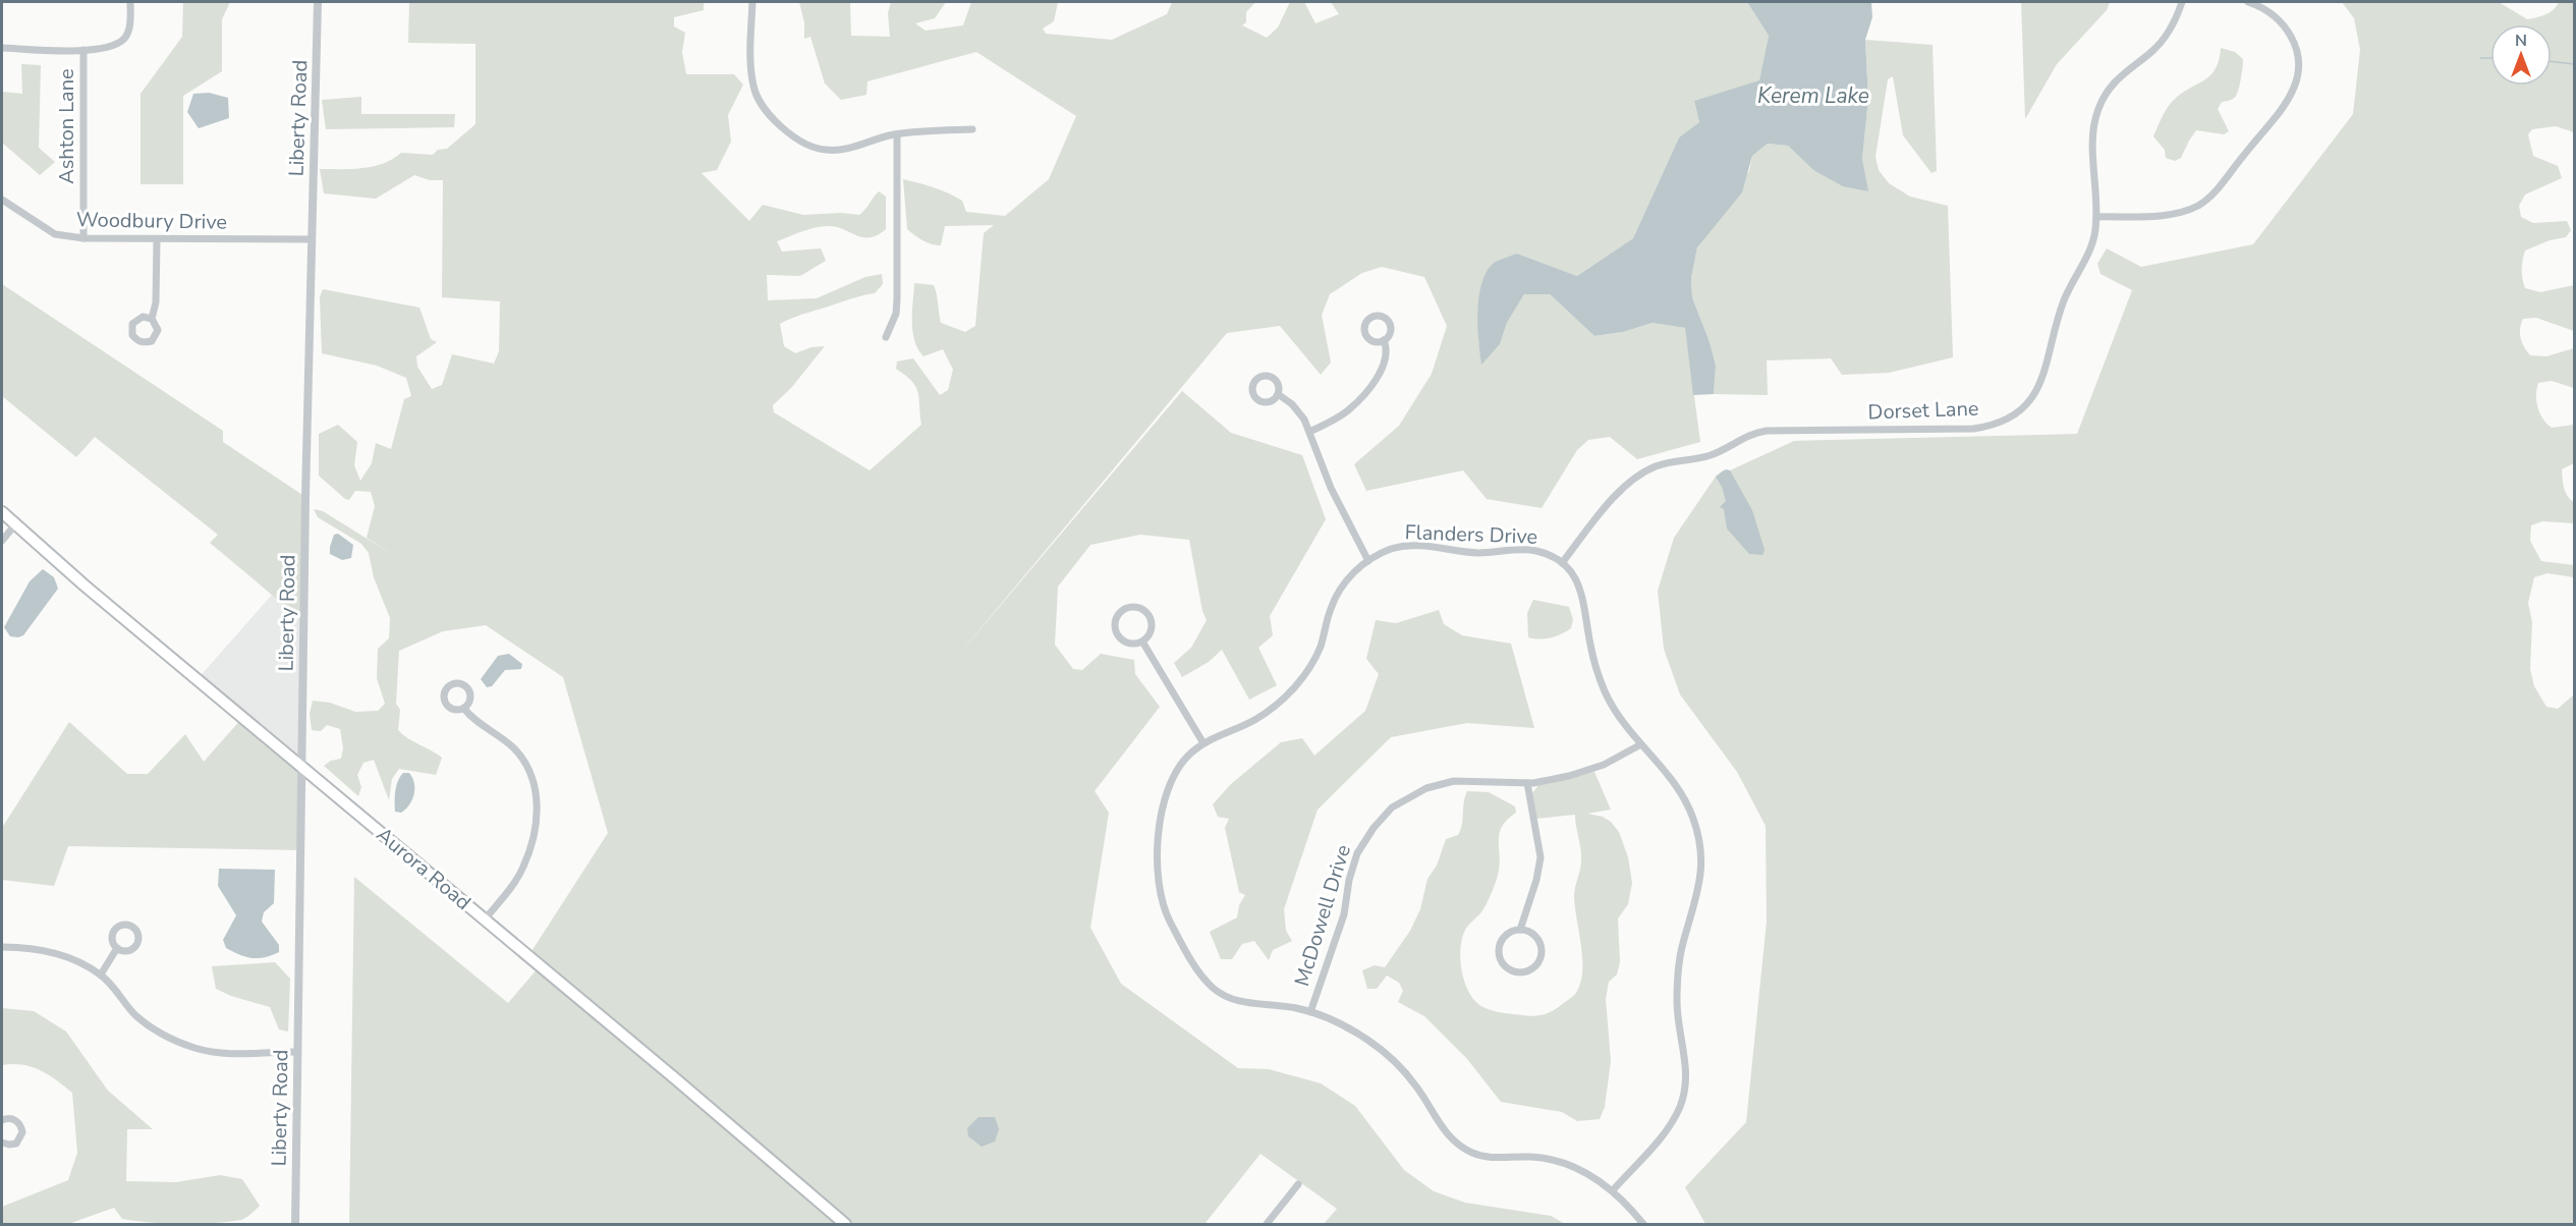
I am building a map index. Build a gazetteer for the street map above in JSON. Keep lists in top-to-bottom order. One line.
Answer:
{"streets":{"main road":["Aurora Road"],"street":["Liberty Road","Ashton Lane","Woodbury Drive","Dorset Lane","Flanders Drive","McDowell Drive"]},"crossings":[["Liberty Road","Woodbury Drive"],["Liberty Road","Aurora Road"],["Ashton Lane","Woodbury Drive"],["Dorset Lane","Flanders Drive"],["Flanders Drive","McDowell Drive"]],"water":["Kerem Lake"],"north":"top"}
